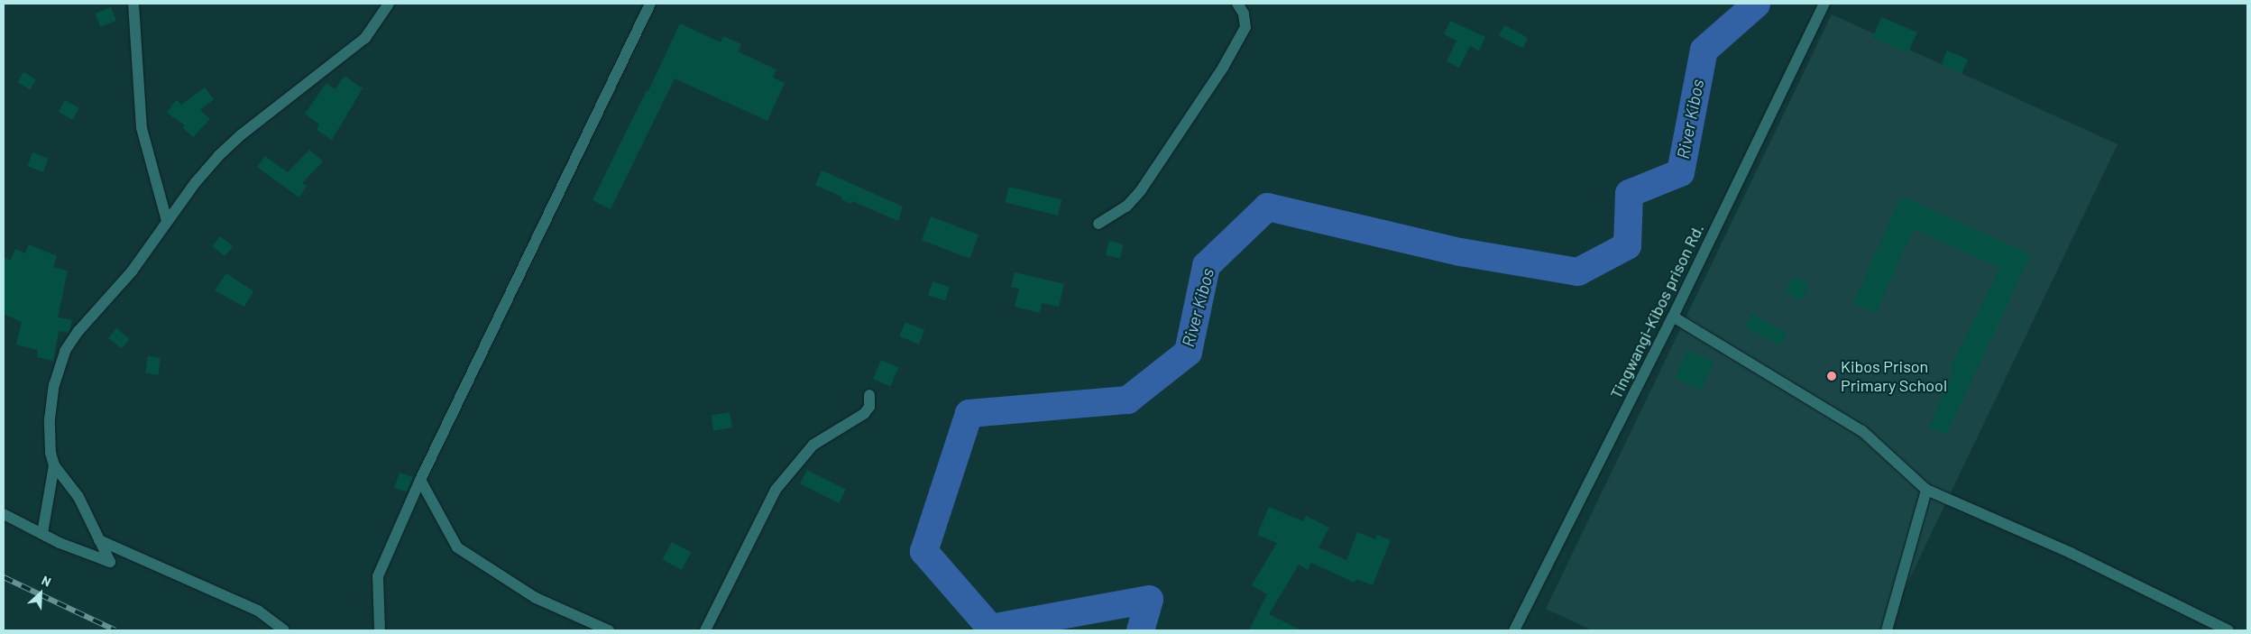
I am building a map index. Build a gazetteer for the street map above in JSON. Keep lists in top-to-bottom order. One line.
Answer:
{"streets":{"street":["Tingwangi-Kibos prison Rd."]},"water":["River Kibos"],"places":["Kibos Prison Primary School"],"north":"top right"}
